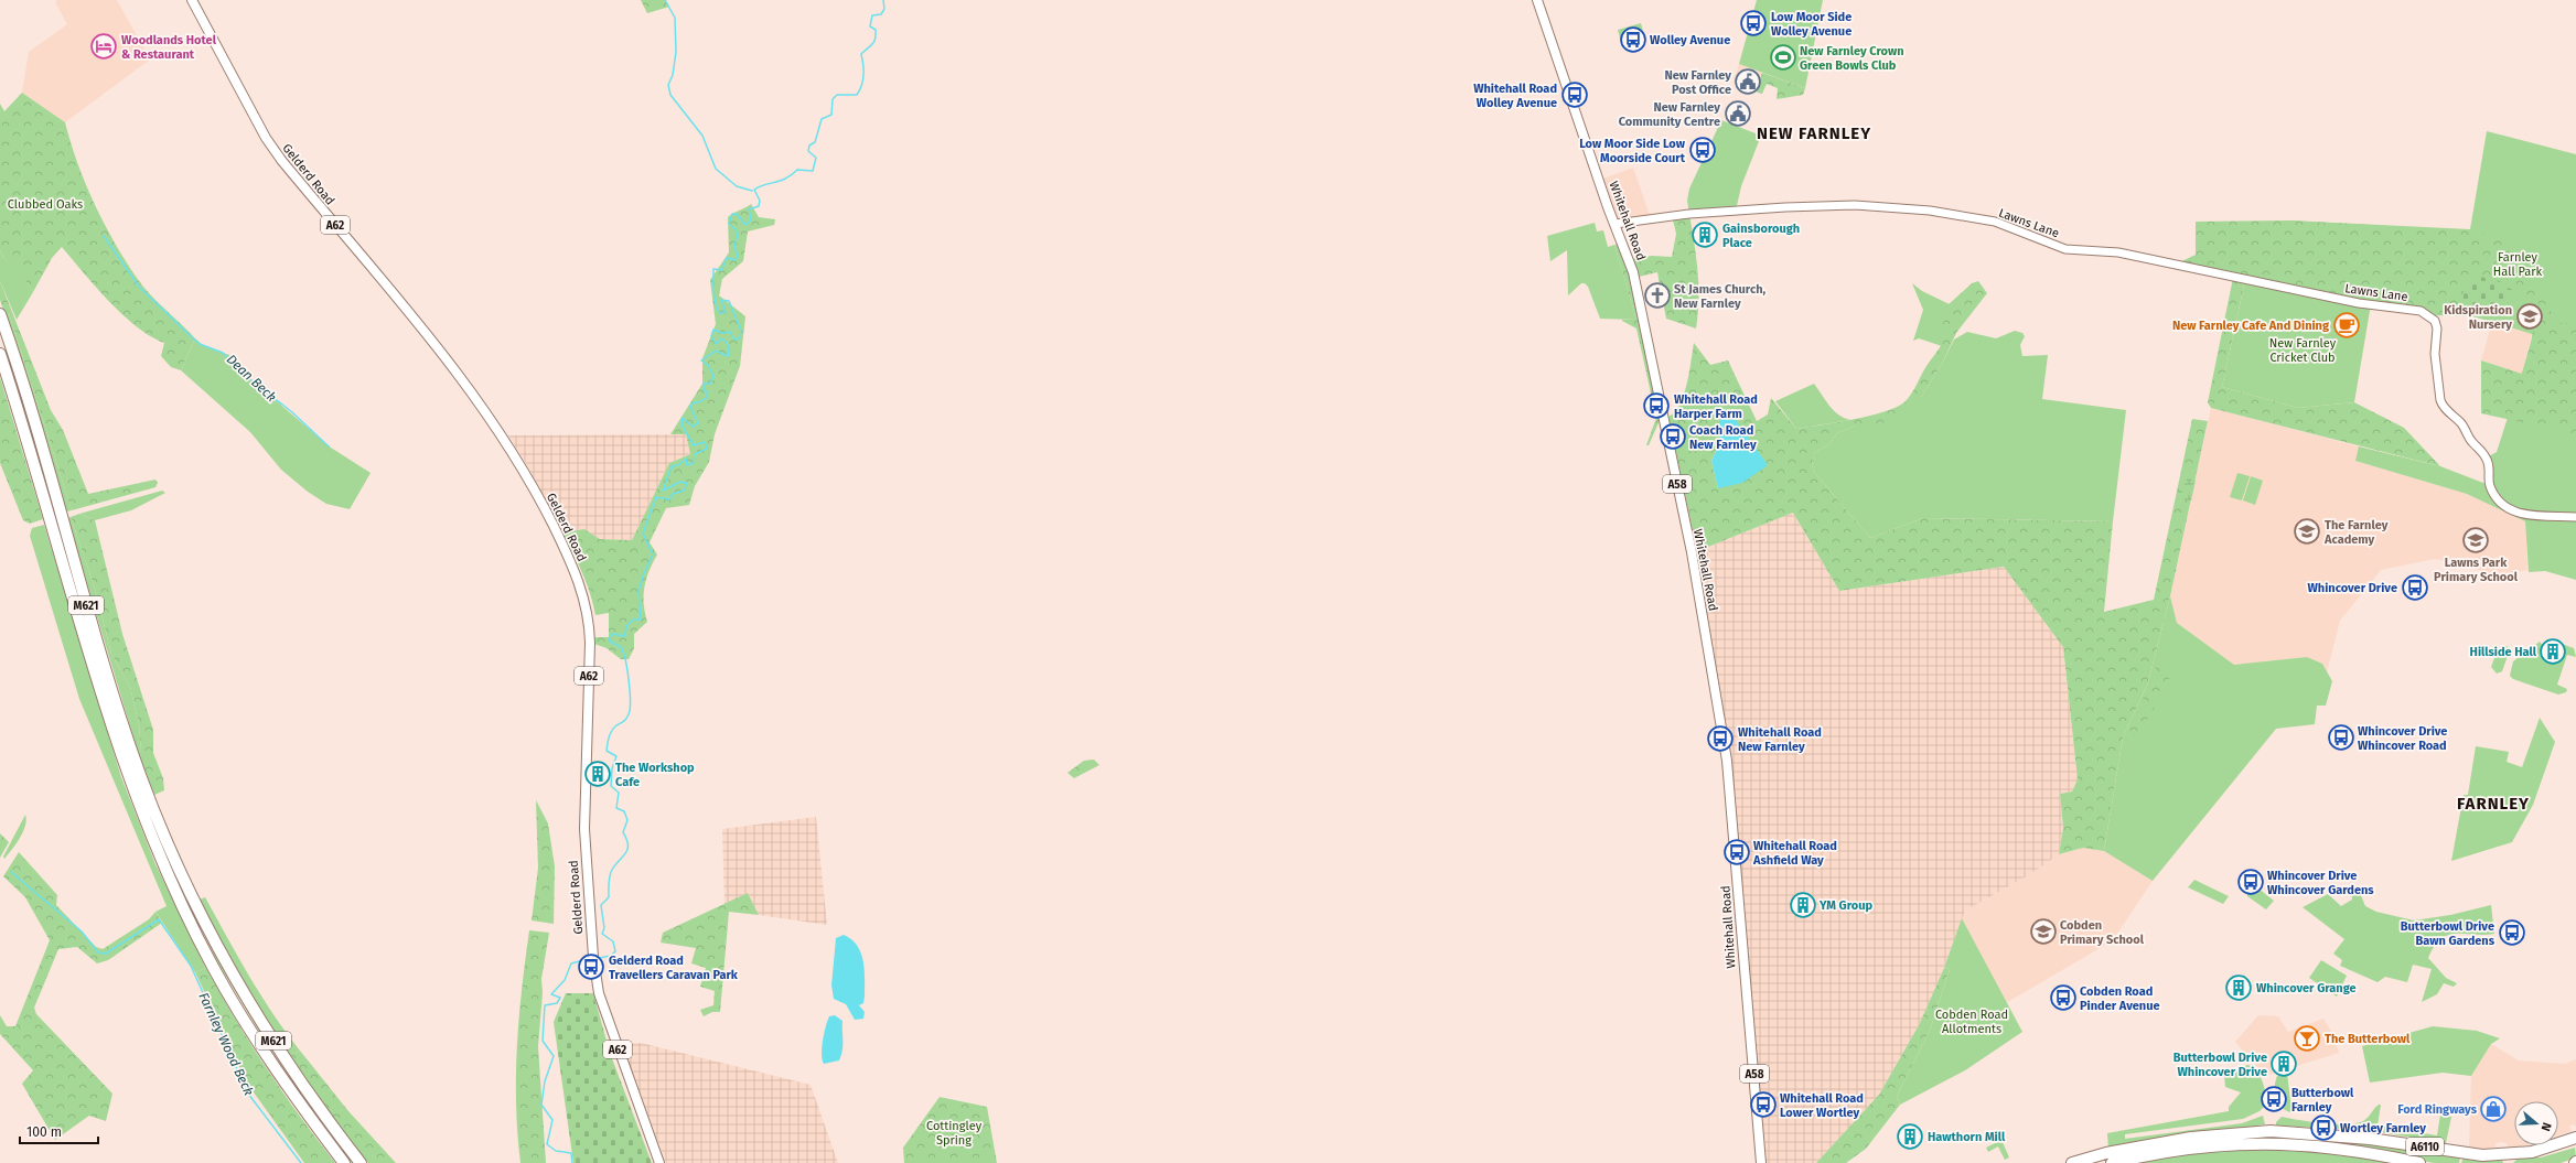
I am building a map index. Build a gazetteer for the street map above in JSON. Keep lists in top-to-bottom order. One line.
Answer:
{"streets":{"highway":["M621","A6110"],"main road":["Gelderd Road","Whitehall Road","A62","A58"],"street":["Lawns Lane"]},"crossings":[["Whitehall Road","Lawns Lane"]],"districts":["NEW FARNLEY","FARNLEY"],"water":["Dean Beck","Farnley Wood Beck"],"parks":["Clubbed Oaks","Farnley Hall Park","New Farnley Cricket Club","Cobden Road Allotments","Cottingley Spring"],"places":{"bus stop":["Low Moor Side Wolley Avenue","Wolley Avenue","Whitehall Road Wolley Avenue","Low Moor Side Low Moorside Court","Whitehall Road Harper Farm","Coach Road New Farnley","Whincover Drive","Whincover Drive Whincover Road","Whitehall Road New Farnley","Whitehall Road Ashfield Way","Whincover Drive Whincover Gardens","Butterbowl Drive Bawn Gardens","Gelderd Road Travellers Caravan Park","Cobden Road Pinder Avenue","Butterbowl Farnley","Whitehall Road Lower Wortley","Wortley Farnley"],"hotel":["Woodlands Hotel & Restaurant"],"sports":["New Farnley Crown Green Bowls Club"],"public building":["New Farnley Post Office","New Farnley Community Centre"],"building":["Gainsborough Place","Hillside Hall","The Workshop Cafe","YM Group","Whincover Grange","Butterbowl Drive Whincover Drive","Hawthorn Mill"],"church":["St James Church, New Farnley"],"school or university":["Kidspiration Nursery","The Farnley Academy","Lawns Park Primary School","Cobden Primary School"],"cafe":["New Farnley Cafe And Dining"],"bar":["The Butterbowl"],"shop":["Ford Ringways"]},"scale_bar":"100 m","north":"right"}
